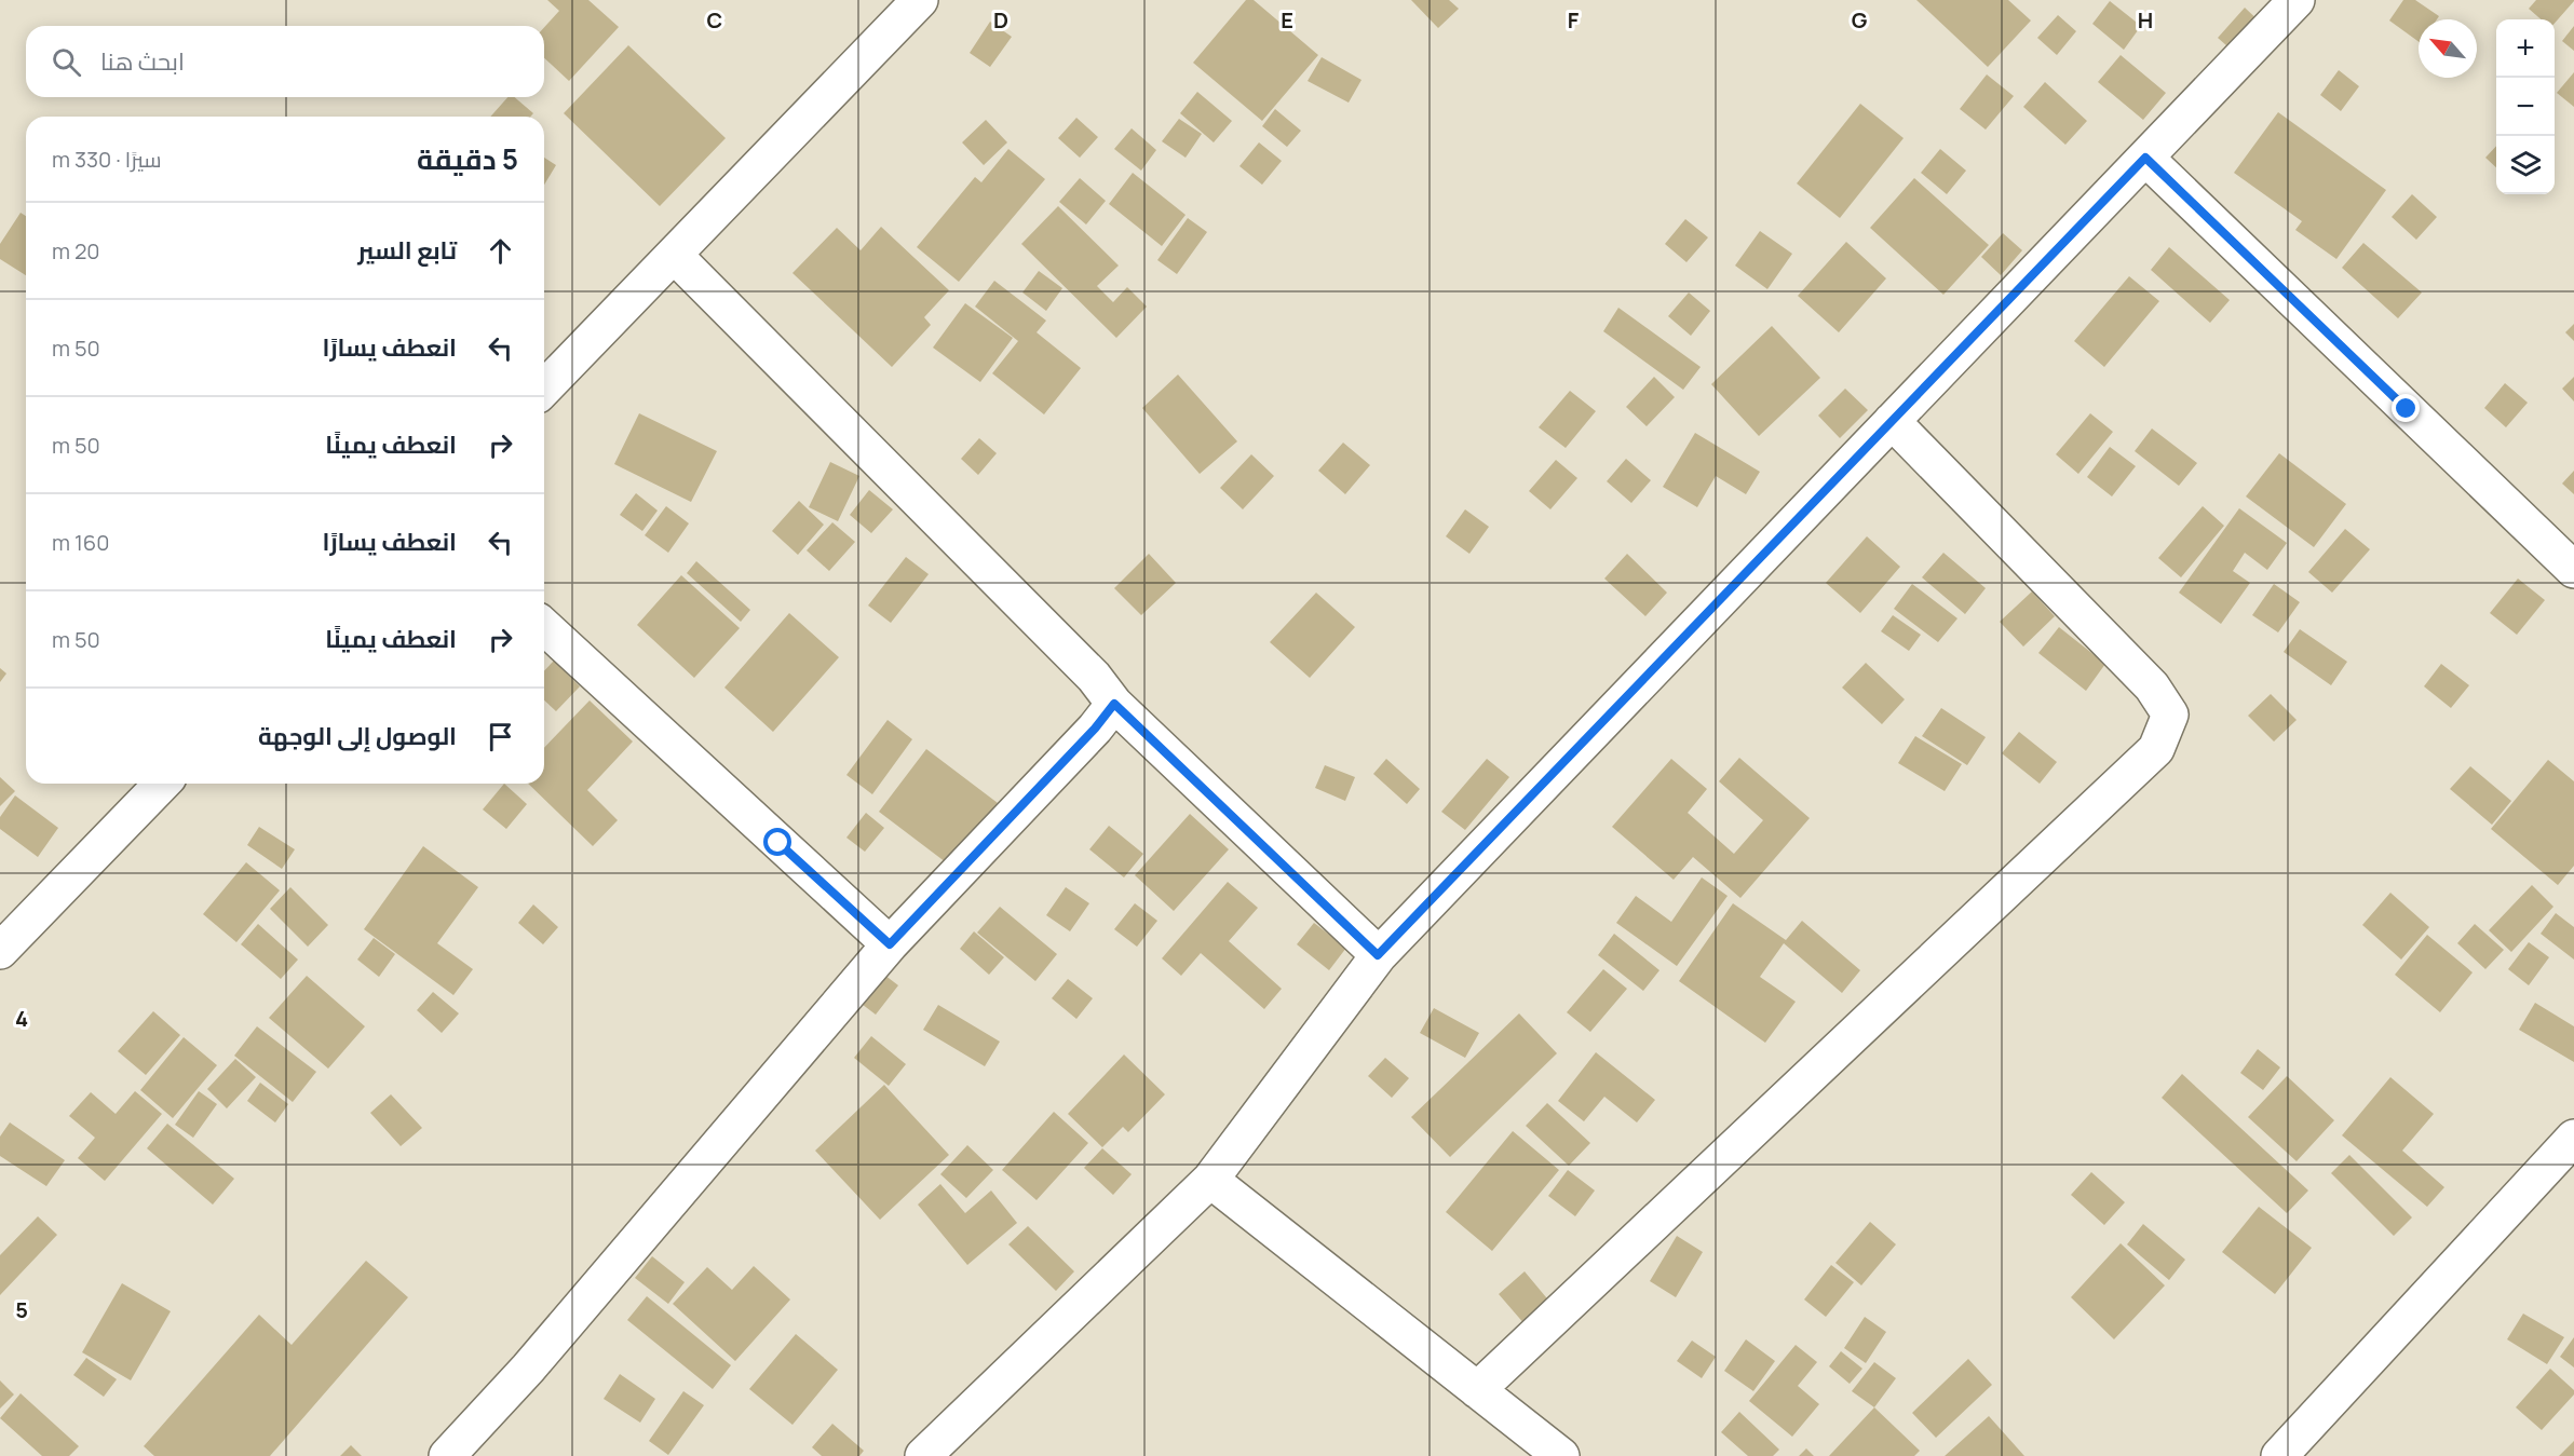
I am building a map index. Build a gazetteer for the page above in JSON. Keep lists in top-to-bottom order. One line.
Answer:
{"north":"top left","page":{"map_buttons":["+","−"],"search":"ابحث هنا","heading":["5 دقيقة","سيرًا · 330 m"],"list":[["تابع السير","20 m"],["انعطف يسارًا","50 m"],["انعطف يمينًا","50 m"],["انعطف يسارًا","160 m"],["انعطف يمينًا","50 m"],"الوصول إلى الوجهة"]},"grid":{"columns":["C","D","E","F","G","H"],"rows":["4","5"]}}
